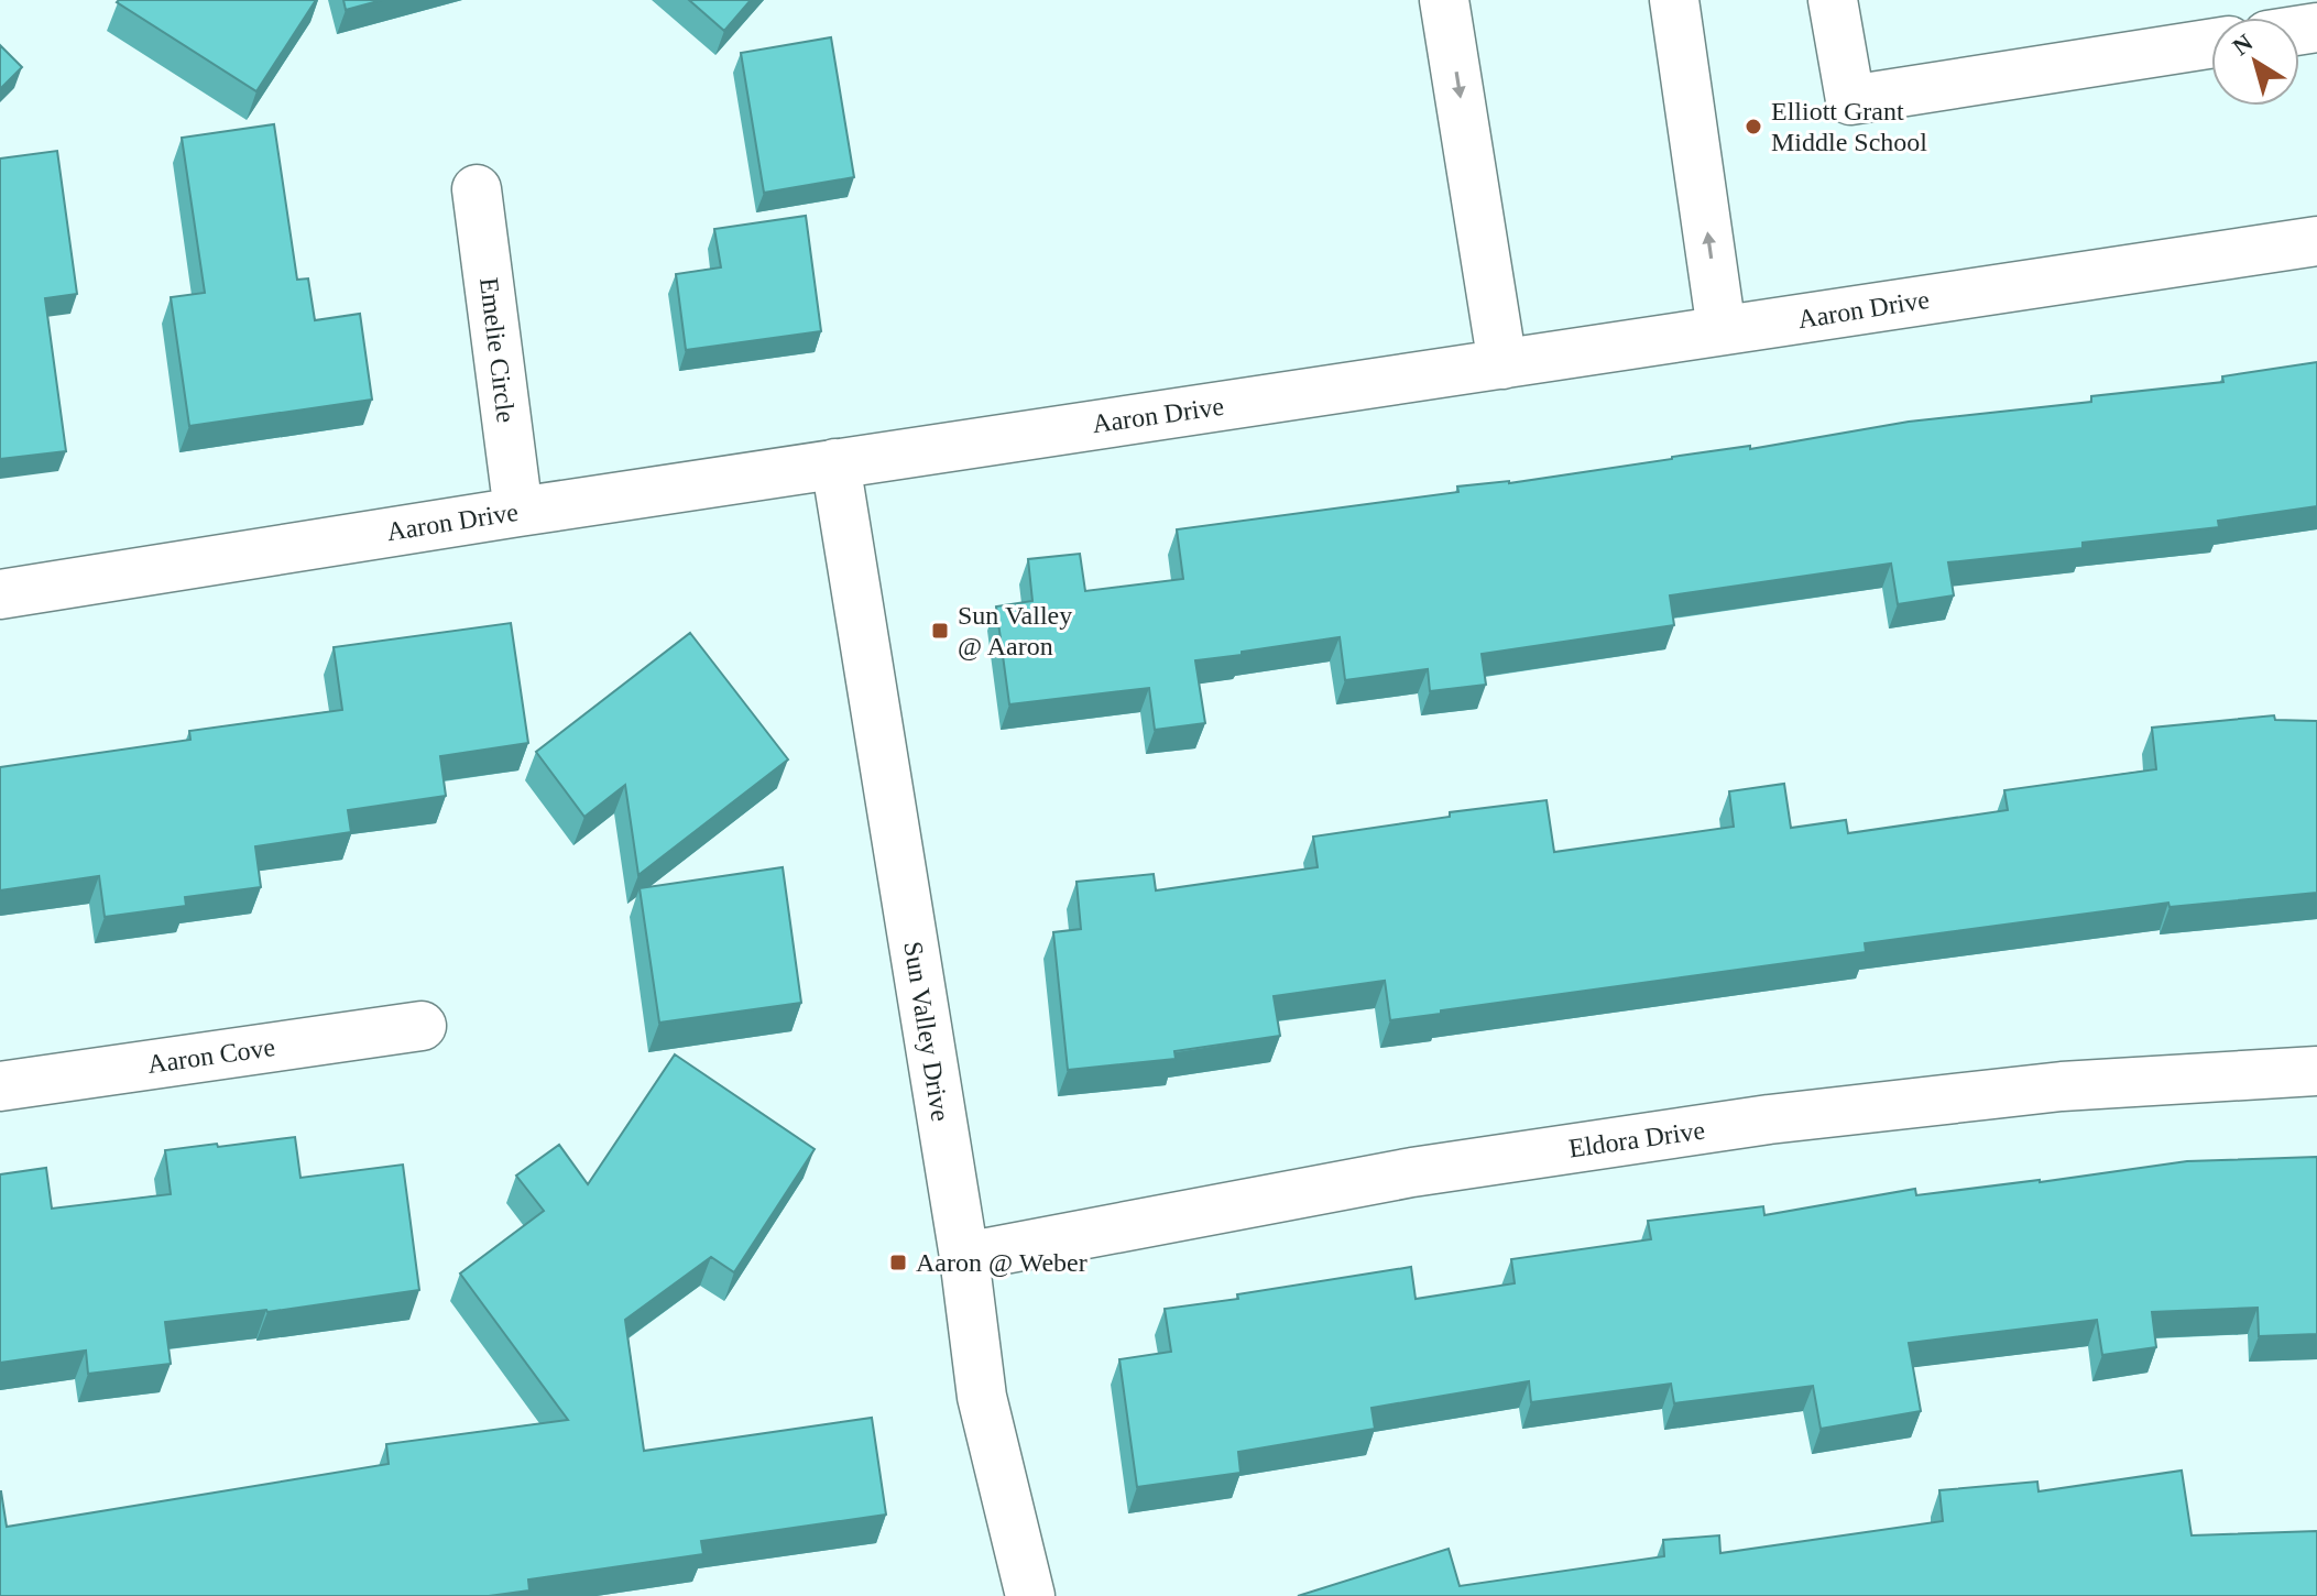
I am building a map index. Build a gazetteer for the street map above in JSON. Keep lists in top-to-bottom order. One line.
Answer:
{"streets":{"street":["Aaron Drive","Emelie Circle","Sun Valley Drive","Aaron Cove","Eldora Drive"]},"crossings":[["Aaron Drive","Emelie Circle"],["Aaron Drive","Sun Valley Drive"],["Sun Valley Drive","Eldora Drive"]],"places":{"other":["Elliott Grant Middle School"],"transit":["Sun Valley @ Aaron","Aaron @ Weber"]},"north":"top left"}
